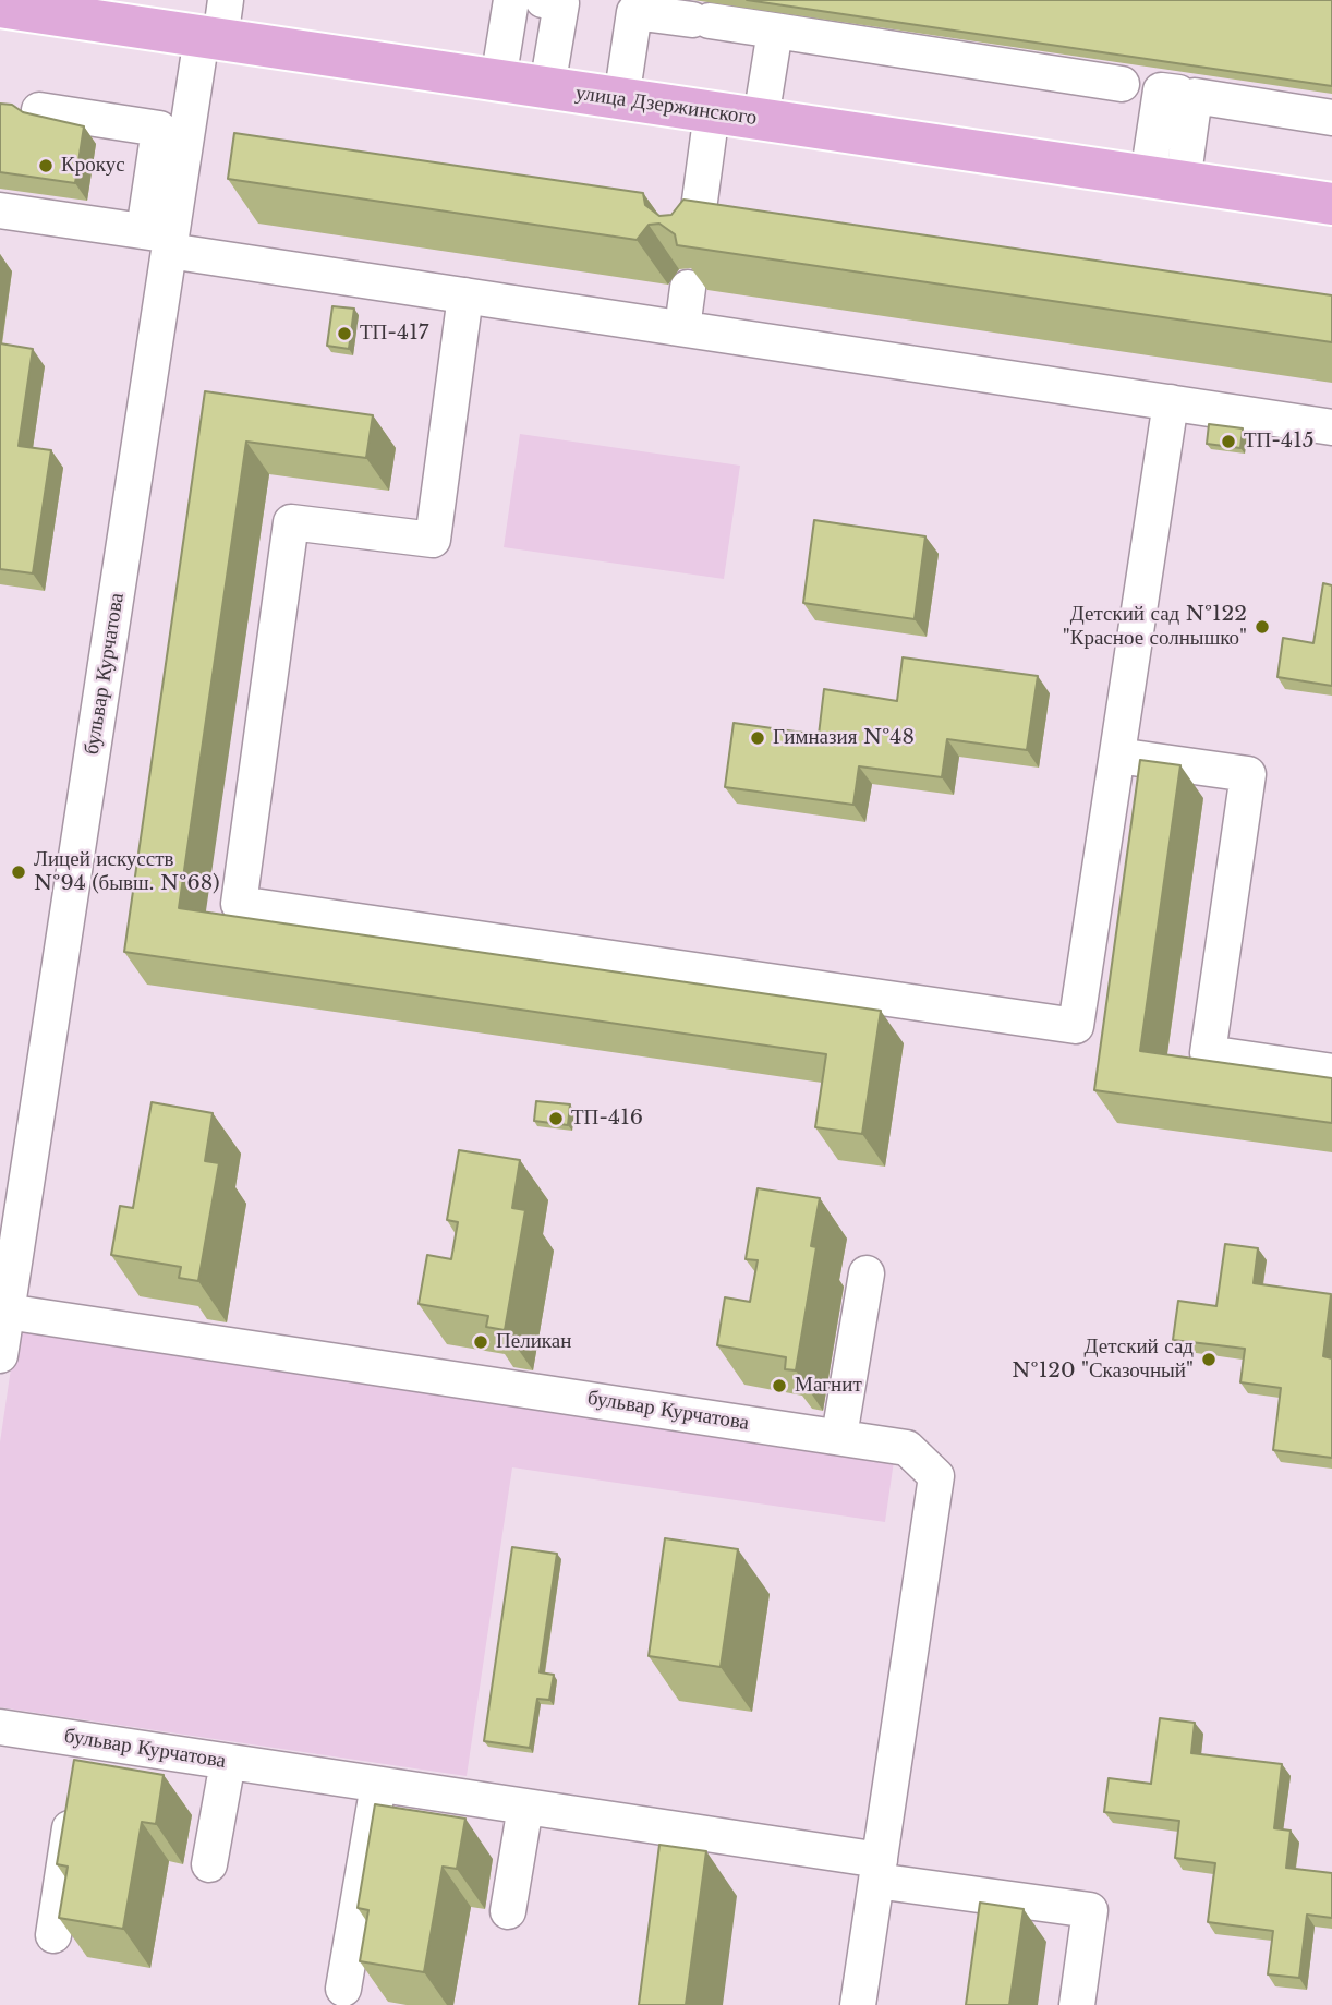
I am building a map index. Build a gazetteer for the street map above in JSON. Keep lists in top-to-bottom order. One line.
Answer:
{"streets":{"main road":["улица Дзержинского"],"street":["бульвар Курчатова"]},"crossings":[["улица Дзержинского","бульвар Курчатова"]],"places":["Крокус","ТП-417","ТП-415","Детский сад №122 \"Красное солнышко\"","Гимназия №48","Лицей искусств №94 (бывш. №68)","ТП-416","Пеликан","Детский сад №120 \"Сказочный\"","Магнит"]}
